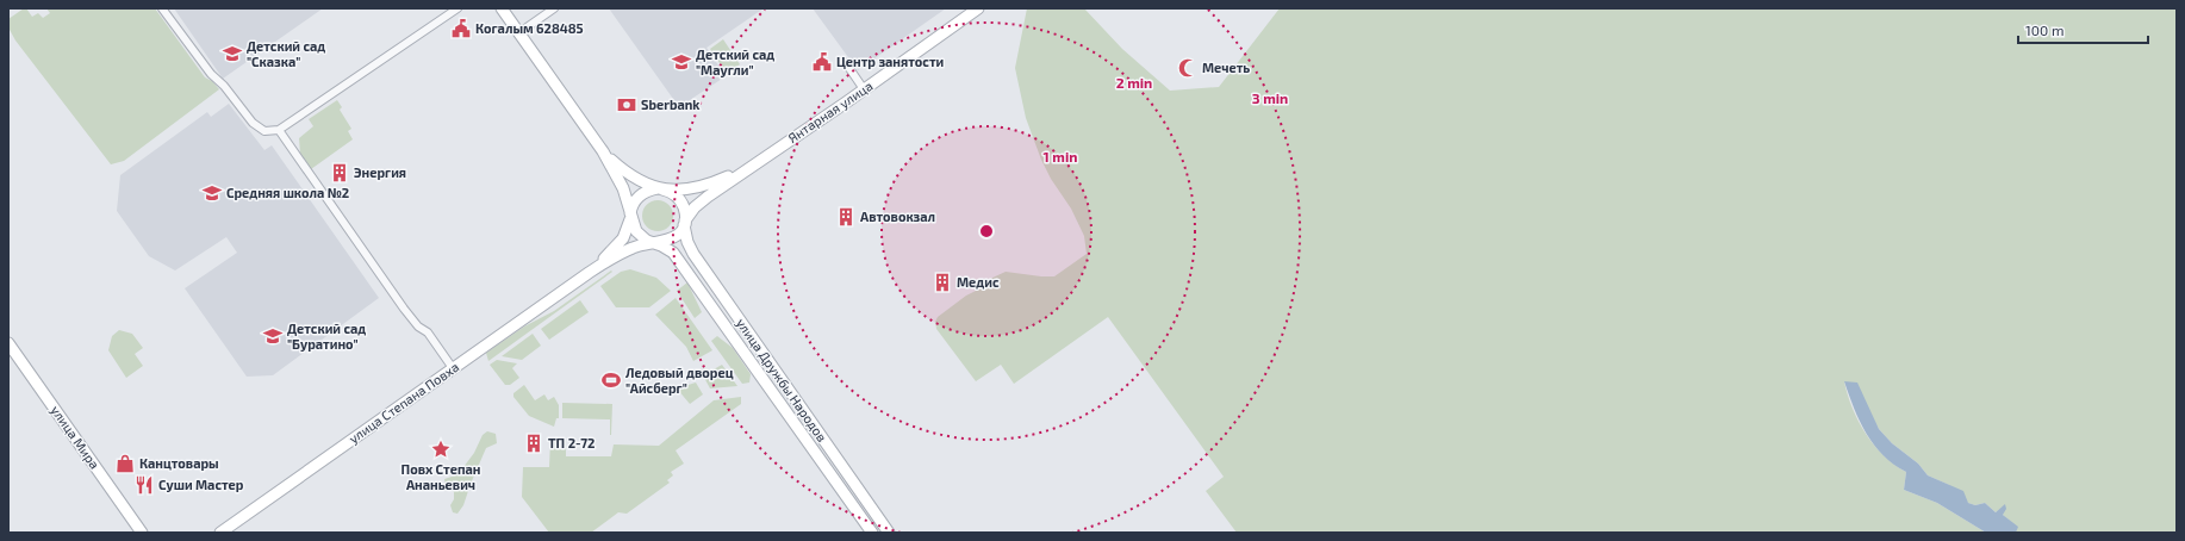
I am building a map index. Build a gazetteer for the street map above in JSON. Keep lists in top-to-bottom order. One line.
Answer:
{"streets":{"street":["Янтарная улица","улица Дружбы Народов","улица Степана Повха","улица Мира"]},"places":{"public building":["Когалым 628485","Центр занятости"],"school or university":["Детский сад \"Сказка\"","Детский сад \"Маугли\"","Средняя школа №2","Детский сад \"Буратино\""],"mosque":["Мечеть"],"bank":["Sberbank"],"building":["Энергия","Автовокзал","Медис","ТП 2-72"],"sports":["Ледовый дворец \"Айсберг\""],"place":["Повх Степан Ананьевич"],"shop":["Канцтовары"],"restaurant":["Суши Мастер"]},"scale_bar":"100 m","rings":["2 min","3 min","1 min"]}
